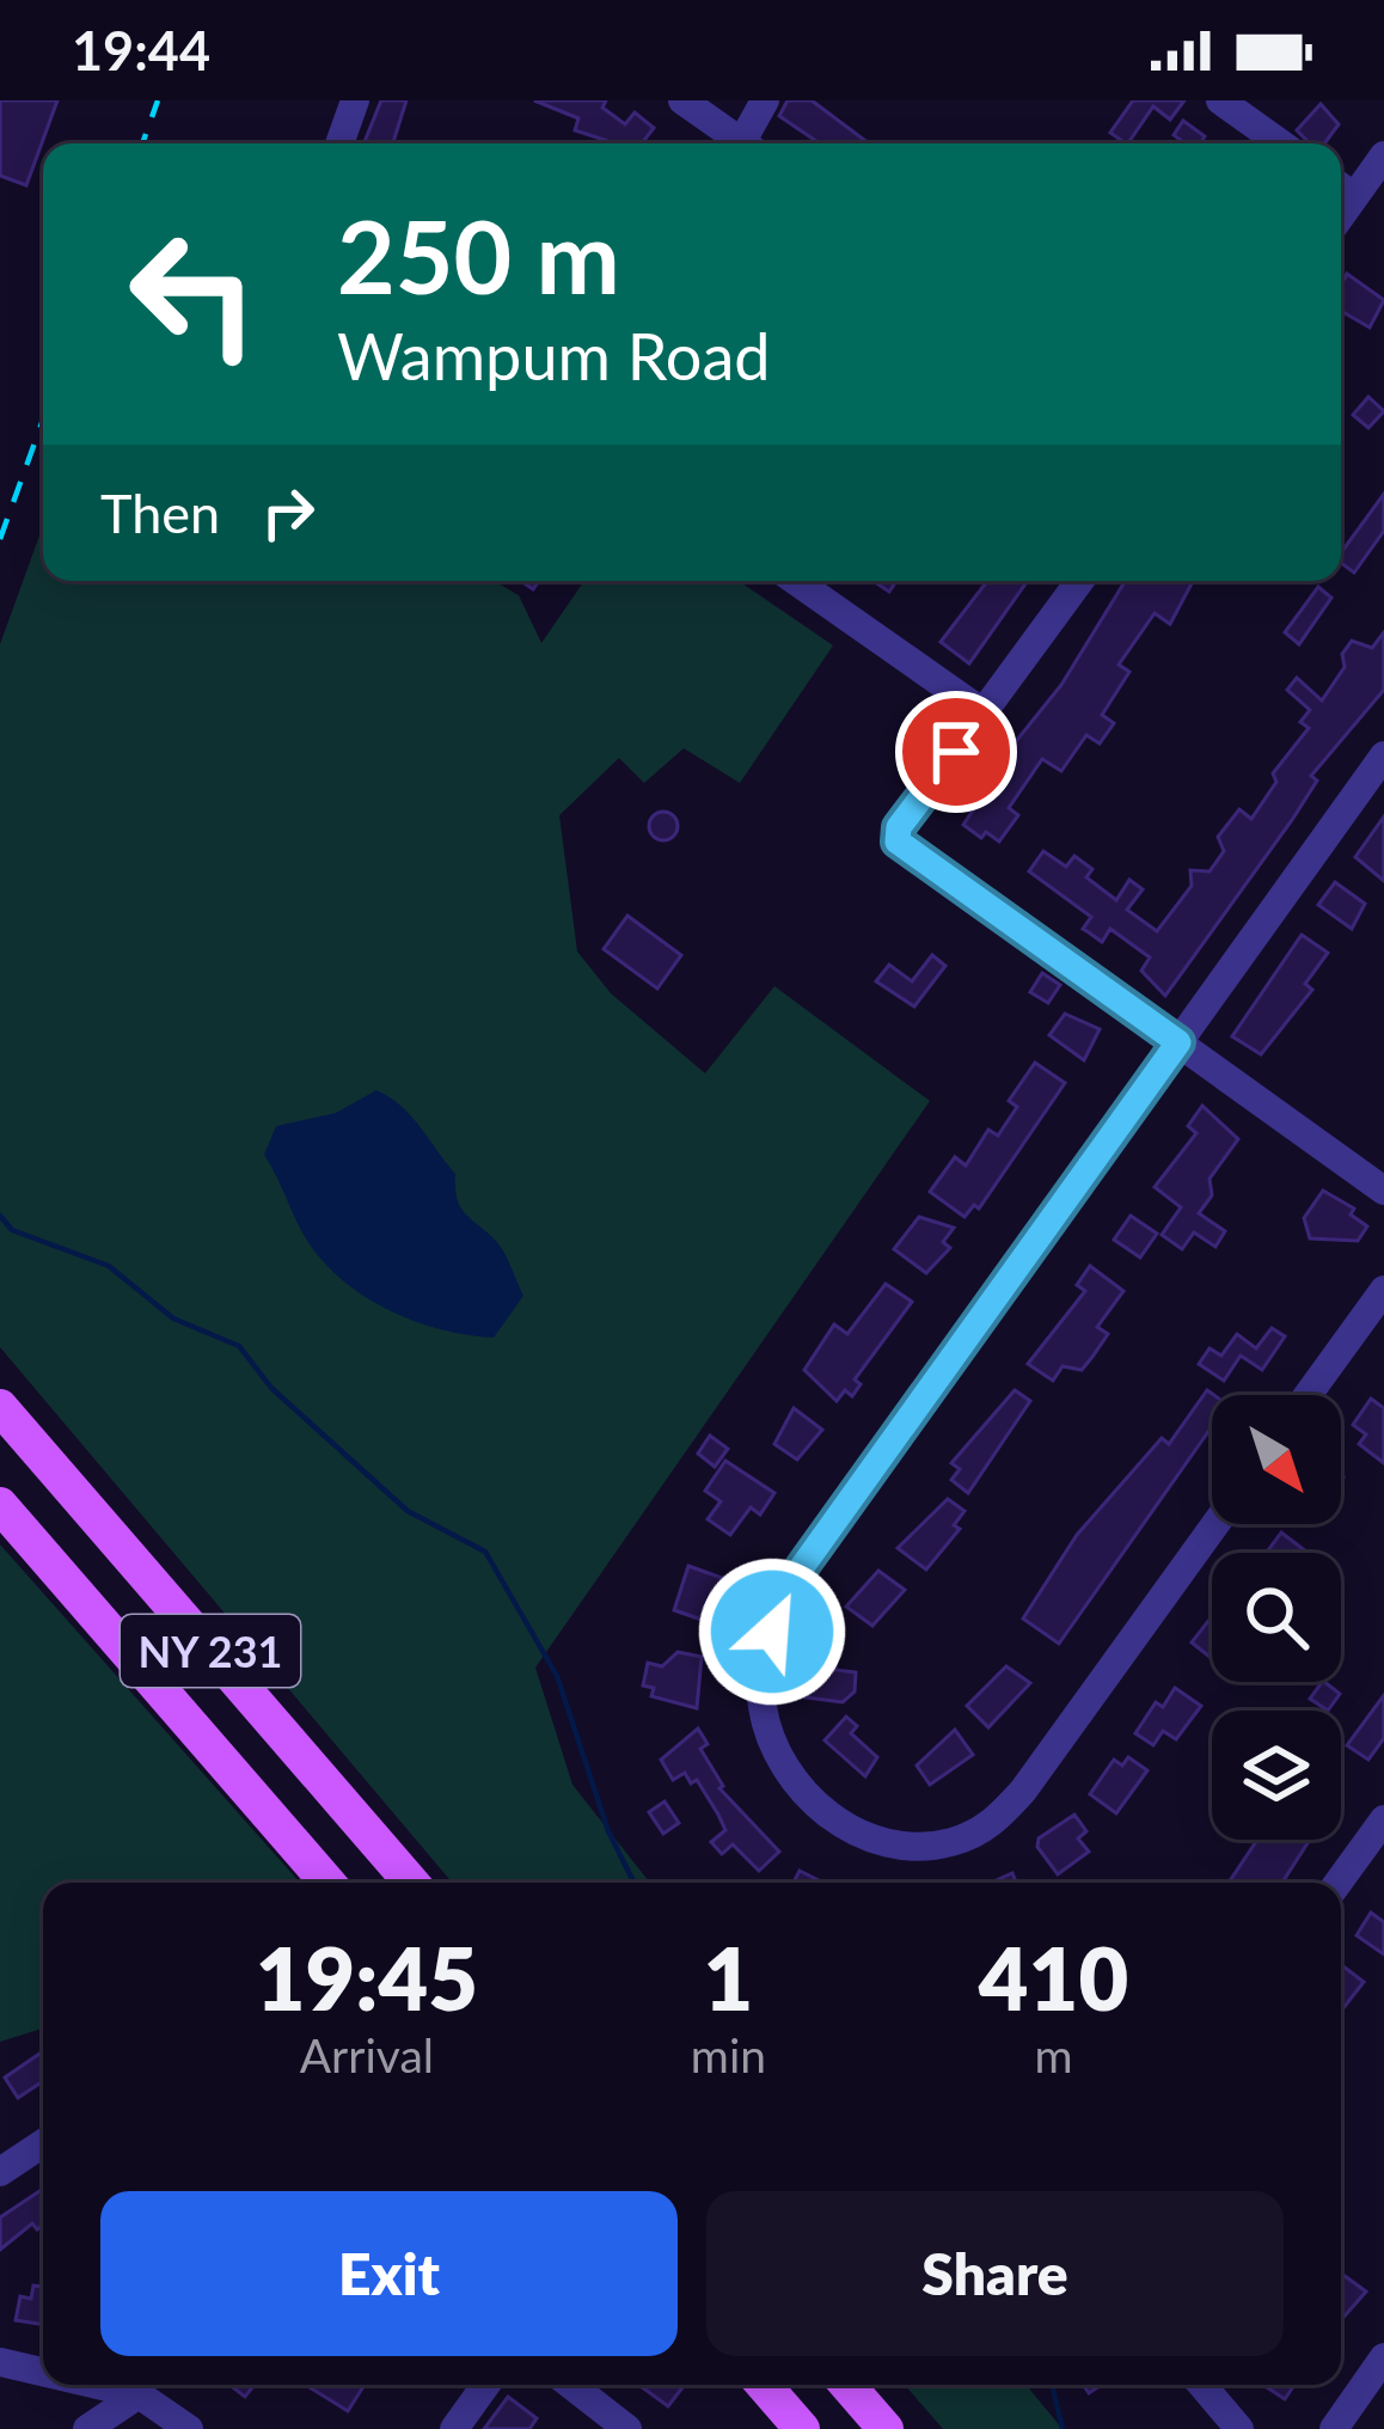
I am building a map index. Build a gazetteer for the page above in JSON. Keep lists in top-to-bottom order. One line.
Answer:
{"streets":{"main road":["NY 231"]},"north":"bottom right","page":{"status":"19:44","turn":["250 m","Wampum Road"],"then":"Then","eta":["19:45","Arrival","1","min","410","m"],"buttons":["Exit","Share"]}}
